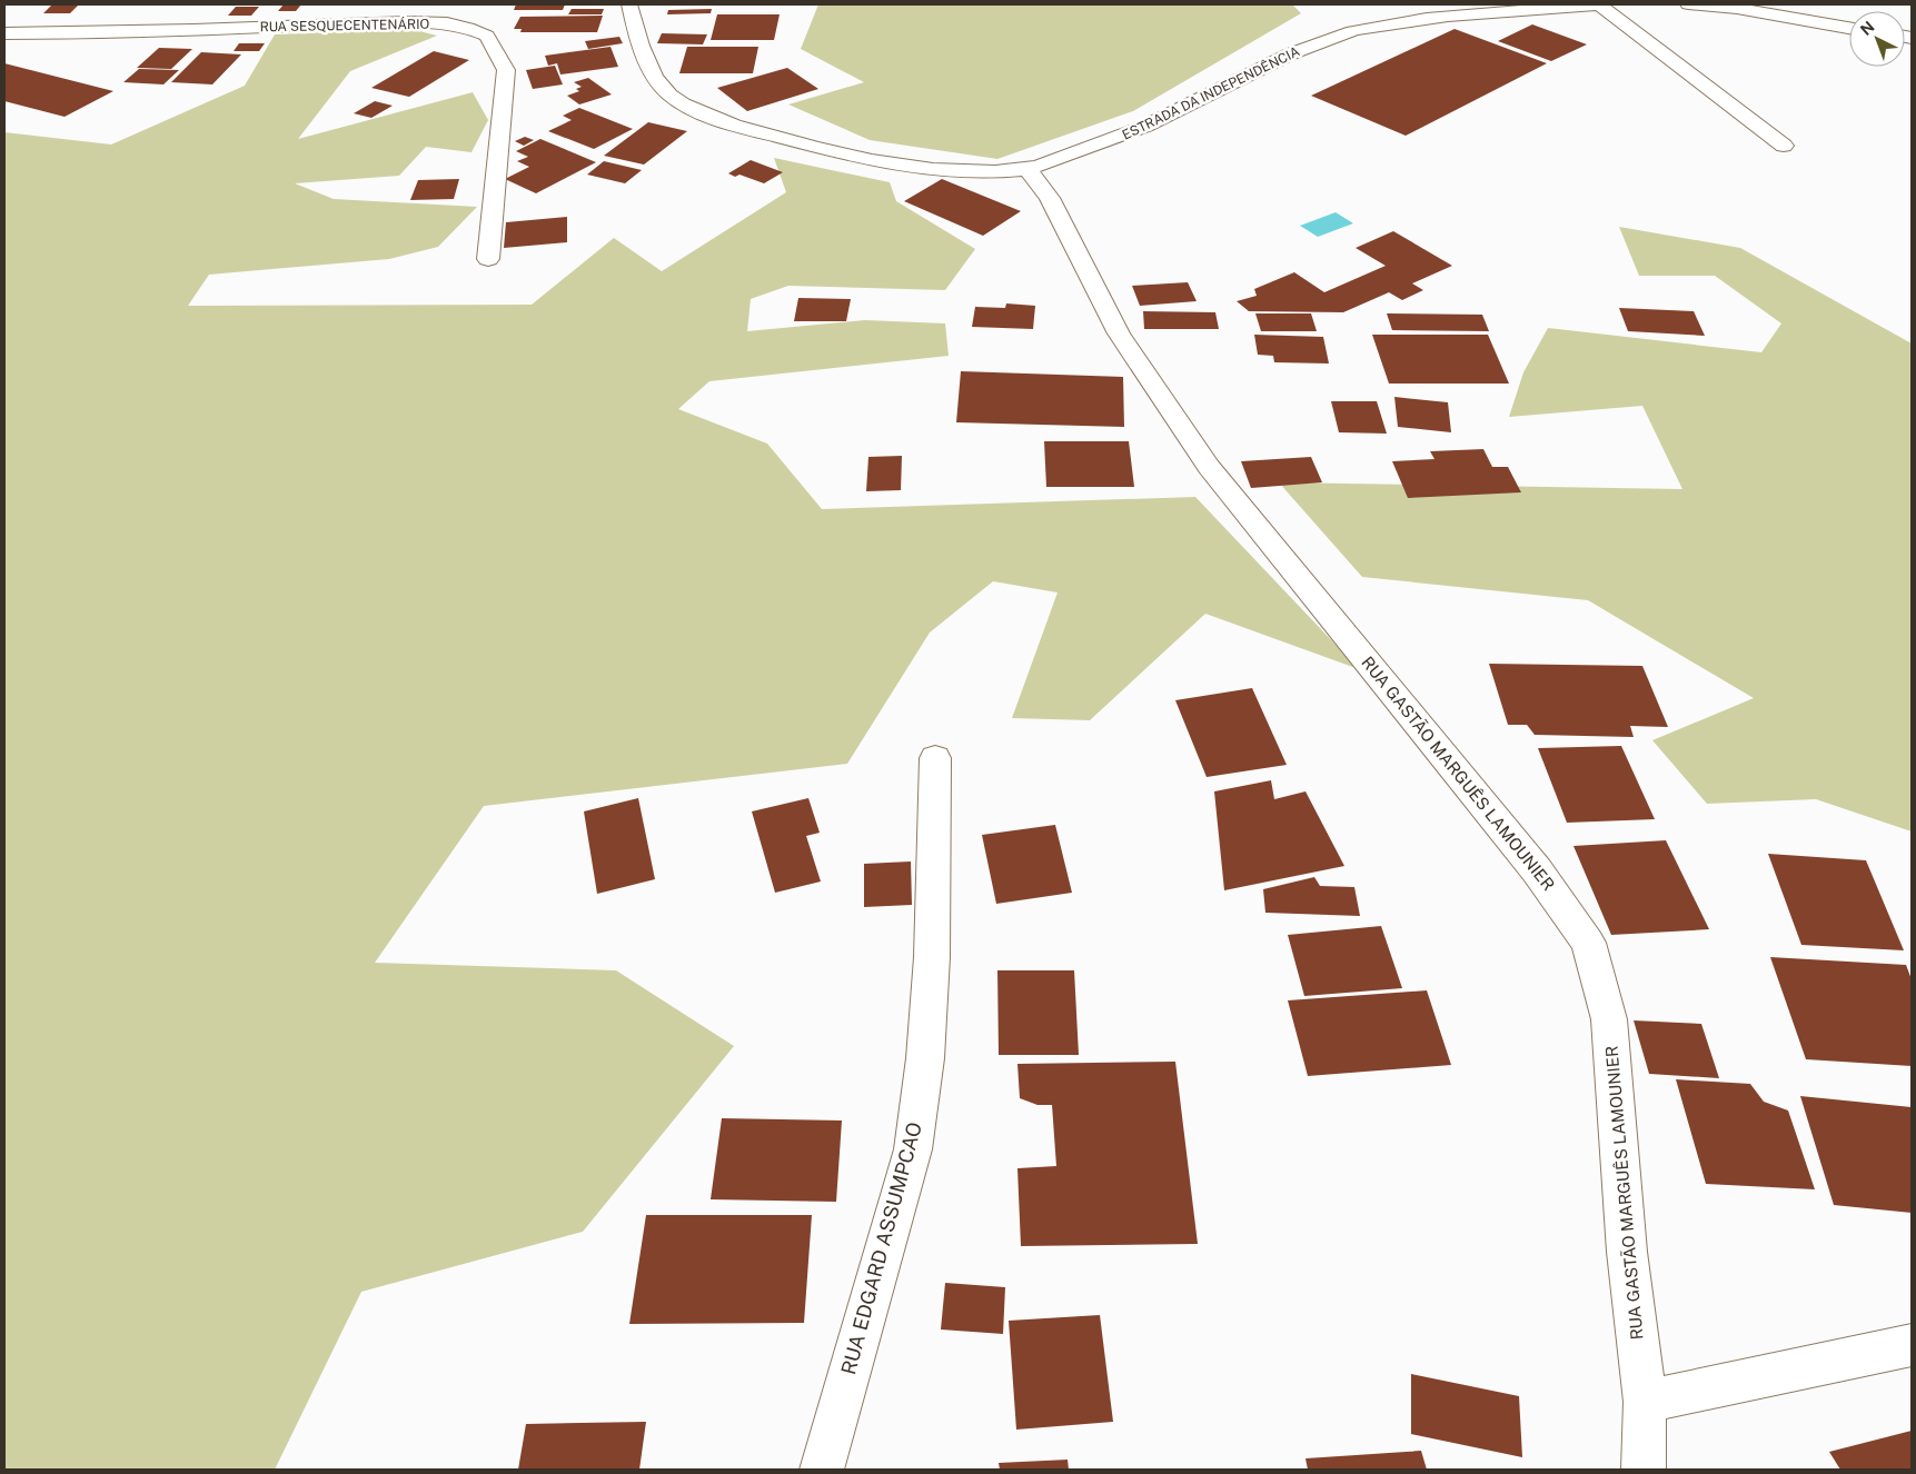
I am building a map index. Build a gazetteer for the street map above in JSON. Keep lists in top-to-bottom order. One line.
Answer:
{"streets":{"street":["RUA SESQUECENTENÁRIO","ESTRADA DA INDEPENDÊNCIA","RUA GASTÃO MARGUÊS LAMOUNIER","RUA EDGARD ASSUMPCAO"]},"crossings":[["ESTRADA DA INDEPENDÊNCIA","RUA GASTÃO MARGUÊS LAMOUNIER"]],"north":"top left"}
